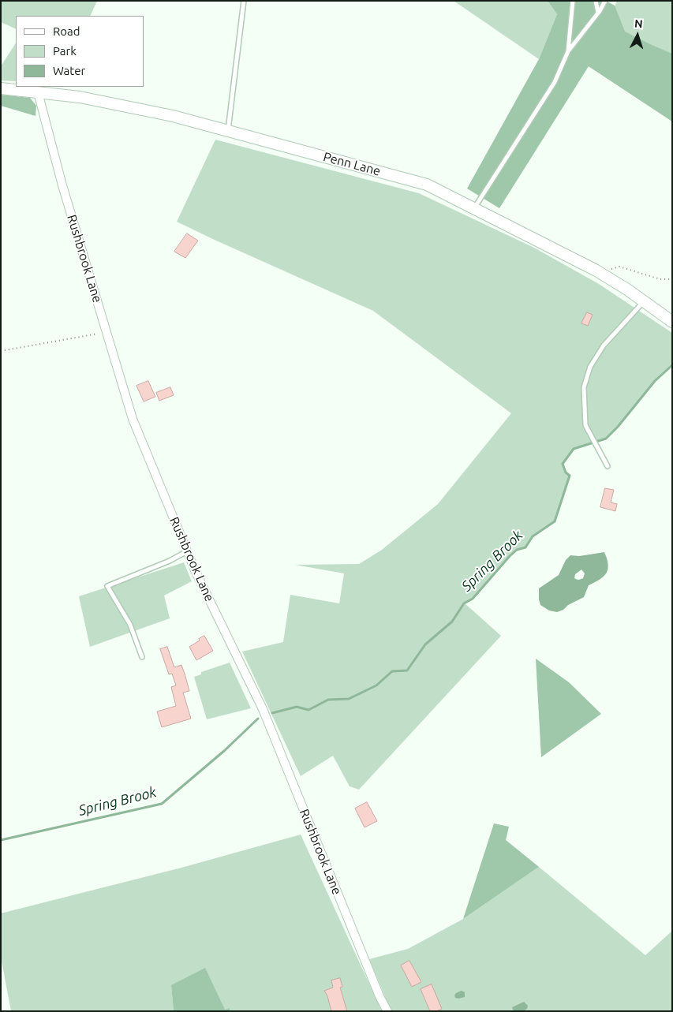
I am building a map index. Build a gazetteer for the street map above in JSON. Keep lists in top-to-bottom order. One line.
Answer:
{"streets":{"street":["Penn Lane","Rushbrook Lane"]},"crossings":[["Penn Lane","Rushbrook Lane"]],"water":["Spring Brook"],"legend":["Road","Park","Water"],"north":"top"}
